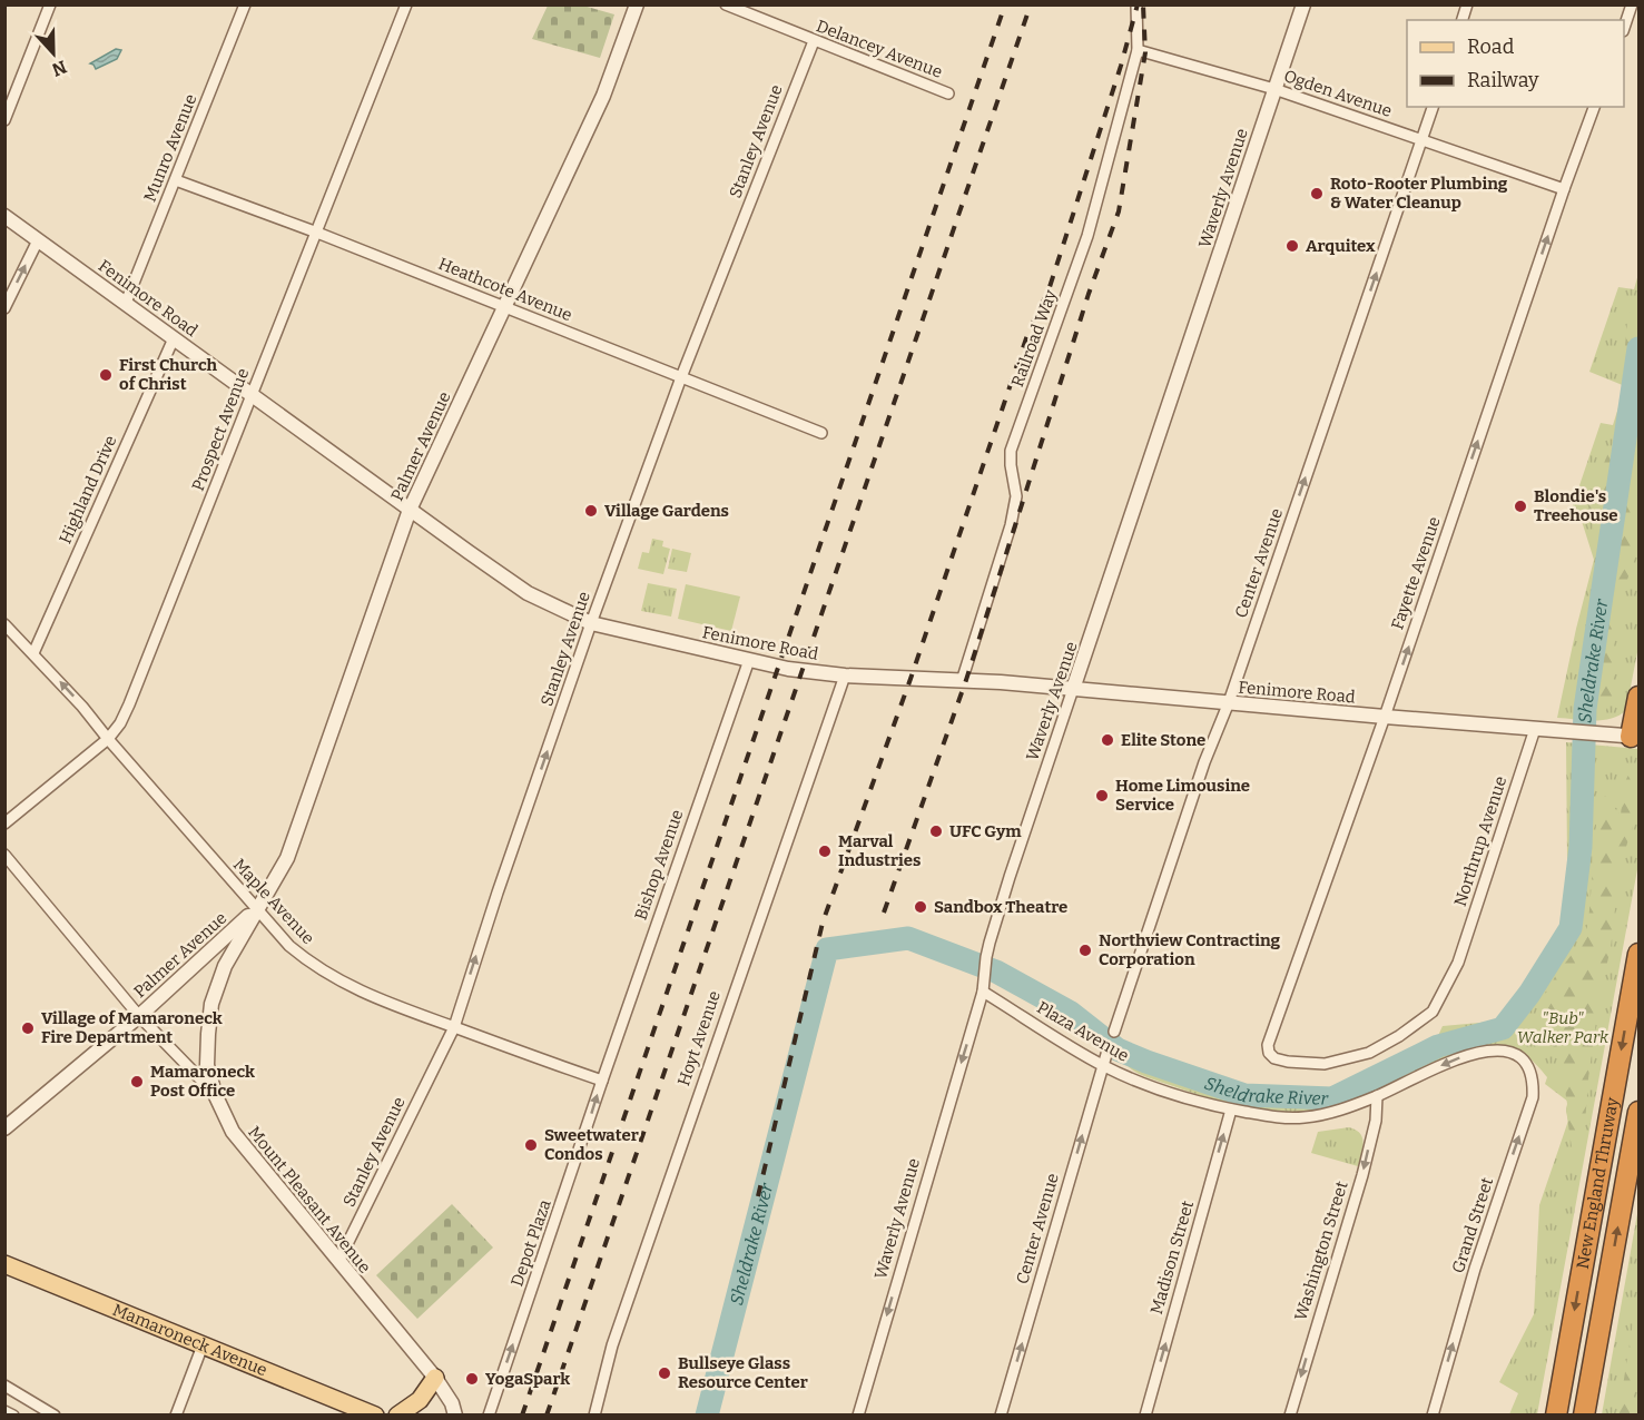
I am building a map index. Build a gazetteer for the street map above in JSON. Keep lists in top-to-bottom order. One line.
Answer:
{"streets":{"highway":["New England Thruway"],"main road":["Mamaroneck Avenue"],"street":["Delancey Avenue","Ogden Avenue","Stanley Avenue","Munro Avenue","Waverly Avenue","Heathcote Avenue","Fenimore Road","Railroad Way","Prospect Avenue","Palmer Avenue","Highland Drive","Center Avenue","Fayette Avenue","Northrup Avenue","Bishop Avenue","Maple Avenue","Plaza Avenue","Hoyt Avenue","Mount Pleasant Avenue","Grand Street","Depot Plaza","Washington Street","Madison Street"]},"crossings":[["Delancey Avenue","Stanley Avenue"],["Ogden Avenue","Waverly Avenue"],["Ogden Avenue","Railroad Way"],["Ogden Avenue","Center Avenue"],["Ogden Avenue","Fayette Avenue"],["Stanley Avenue","Heathcote Avenue"],["Stanley Avenue","Fenimore Road"],["Stanley Avenue","Maple Avenue"],["Stanley Avenue","Mount Pleasant Avenue"],["Munro Avenue","Heathcote Avenue"],["Munro Avenue","Fenimore Road"],["Waverly Avenue","Fenimore Road"],["Waverly Avenue","Plaza Avenue"],["Heathcote Avenue","Prospect Avenue"],["Heathcote Avenue","Palmer Avenue"],["Fenimore Road","Railroad Way"],["Fenimore Road","Prospect Avenue"],["Fenimore Road","Palmer Avenue"],["Fenimore Road","Highland Drive"],["Fenimore Road","Center Avenue"],["Fenimore Road","Fayette Avenue"],["Fenimore Road","Northrup Avenue"],["Fenimore Road","Bishop Avenue"],["Fenimore Road","Hoyt Avenue"],["Prospect Avenue","Maple Avenue"],["Palmer Avenue","Maple Avenue"],["Palmer Avenue","Mount Pleasant Avenue"],["Highland Drive","Maple Avenue"],["Center Avenue","Plaza Avenue"],["Fayette Avenue","Northrup Avenue"],["Bishop Avenue","Maple Avenue"],["Bishop Avenue","Depot Plaza"],["Maple Avenue","Depot Plaza"],["Plaza Avenue","Grand Street"],["Plaza Avenue","Washington Street"],["Plaza Avenue","Madison Street"]],"one_way":["Center Avenue","Fayette Avenue","Grand Street","Depot Plaza","Washington Street","Madison Street"],"water":["Sheldrake River"],"parks":["\"Bub\" Walker Park"],"places":["Roto-Rooter Plumbing & Water Cleanup","Arquitex","First Church of Christ","Blondie's Treehouse","Village Gardens","Elite Stone","Home Limousine Service","UFC Gym","Marval Industries","Sandbox Theatre","Northview Contracting Corporation","Village of Mamaroneck Fire Department","Mamaroneck Post Office","Sweetwater Condos","Bullseye Glass Resource Center","YogaSpark"],"legend":["Road","Railway"],"north":"bottom"}
